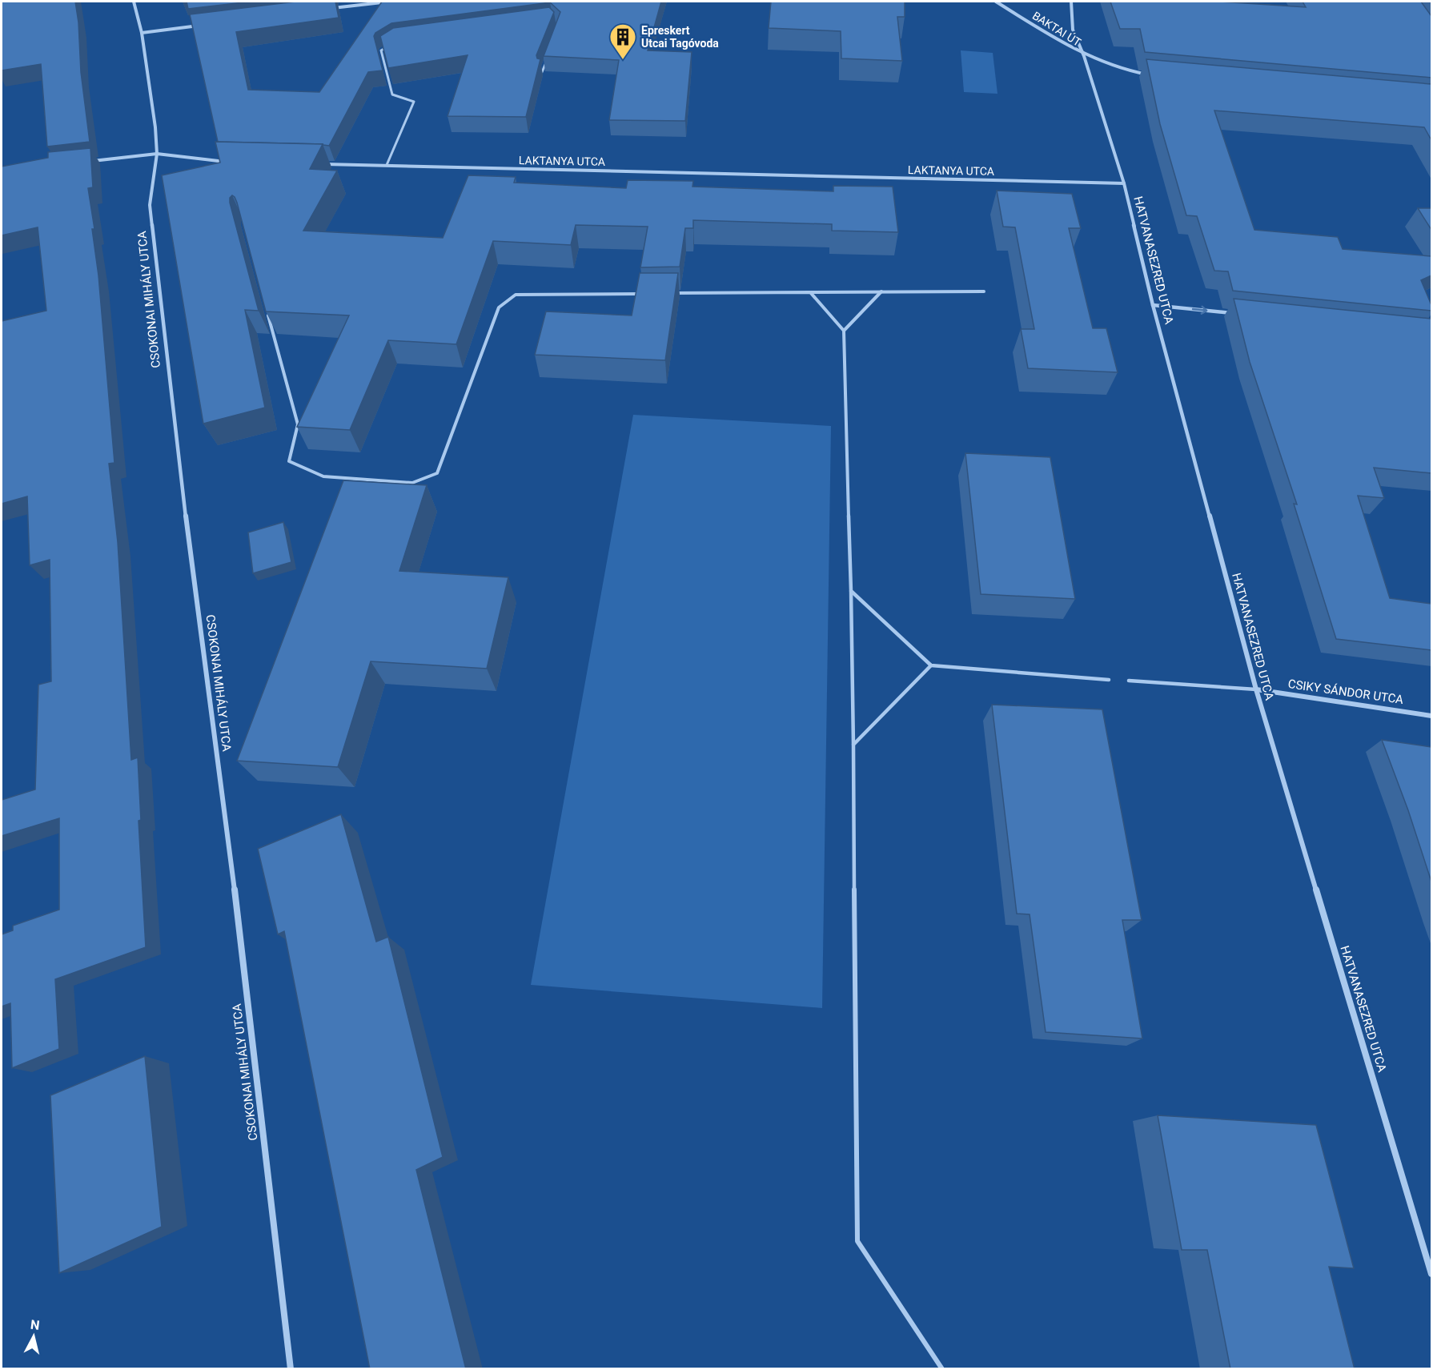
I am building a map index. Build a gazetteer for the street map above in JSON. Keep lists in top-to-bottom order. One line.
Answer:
{"streets":{"street":["BAKTAI ÚT","LAKTANYA UTCA","HATVANASEZRED UTCA","CSOKONAI MIHÁLY UTCA","CSIKY SÁNDOR UTCA"]},"crossings":[["BAKTAI ÚT","HATVANASEZRED UTCA"],["LAKTANYA UTCA","HATVANASEZRED UTCA"],["HATVANASEZRED UTCA","CSIKY SÁNDOR UTCA"]],"places":{"building":["Epreskert Utcai Tagóvoda"]},"north":"top"}
